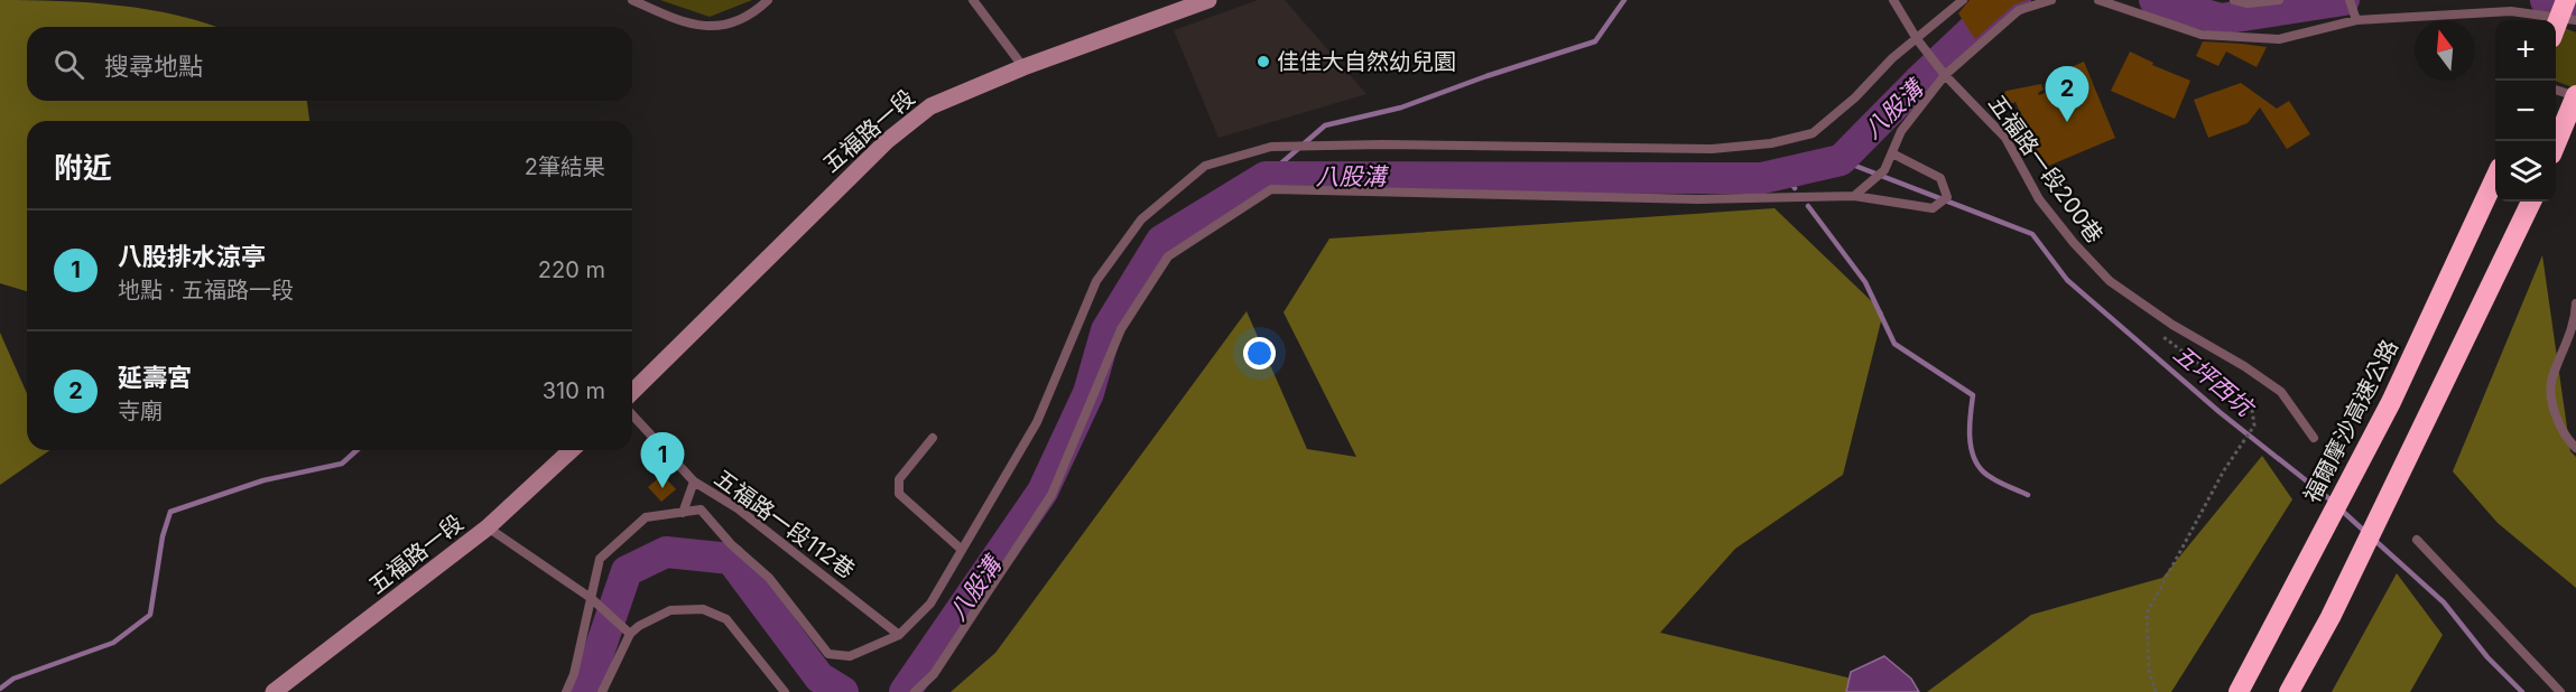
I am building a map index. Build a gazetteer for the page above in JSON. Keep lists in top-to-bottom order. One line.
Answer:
{"streets":{"highway":["福爾摩沙高速公路"],"main road":["五福路一段"],"lane":["五福路一段200巷","五福路一段112巷"]},"water":["八股溝","五坪西坑"],"places":["佳佳大自然幼兒園"],"north":"top","page":{"map_buttons":["+","−"],"search":"搜尋地點","pins":["2","1"],"heading":["附近","2筆結果"],"list":[{"mark":"1","name":"八股排水涼亭","note":"地點 · 五福路一段","value":"220 m"},{"mark":"2","name":"延壽宮","note":"寺廟","value":"310 m"}]}}
